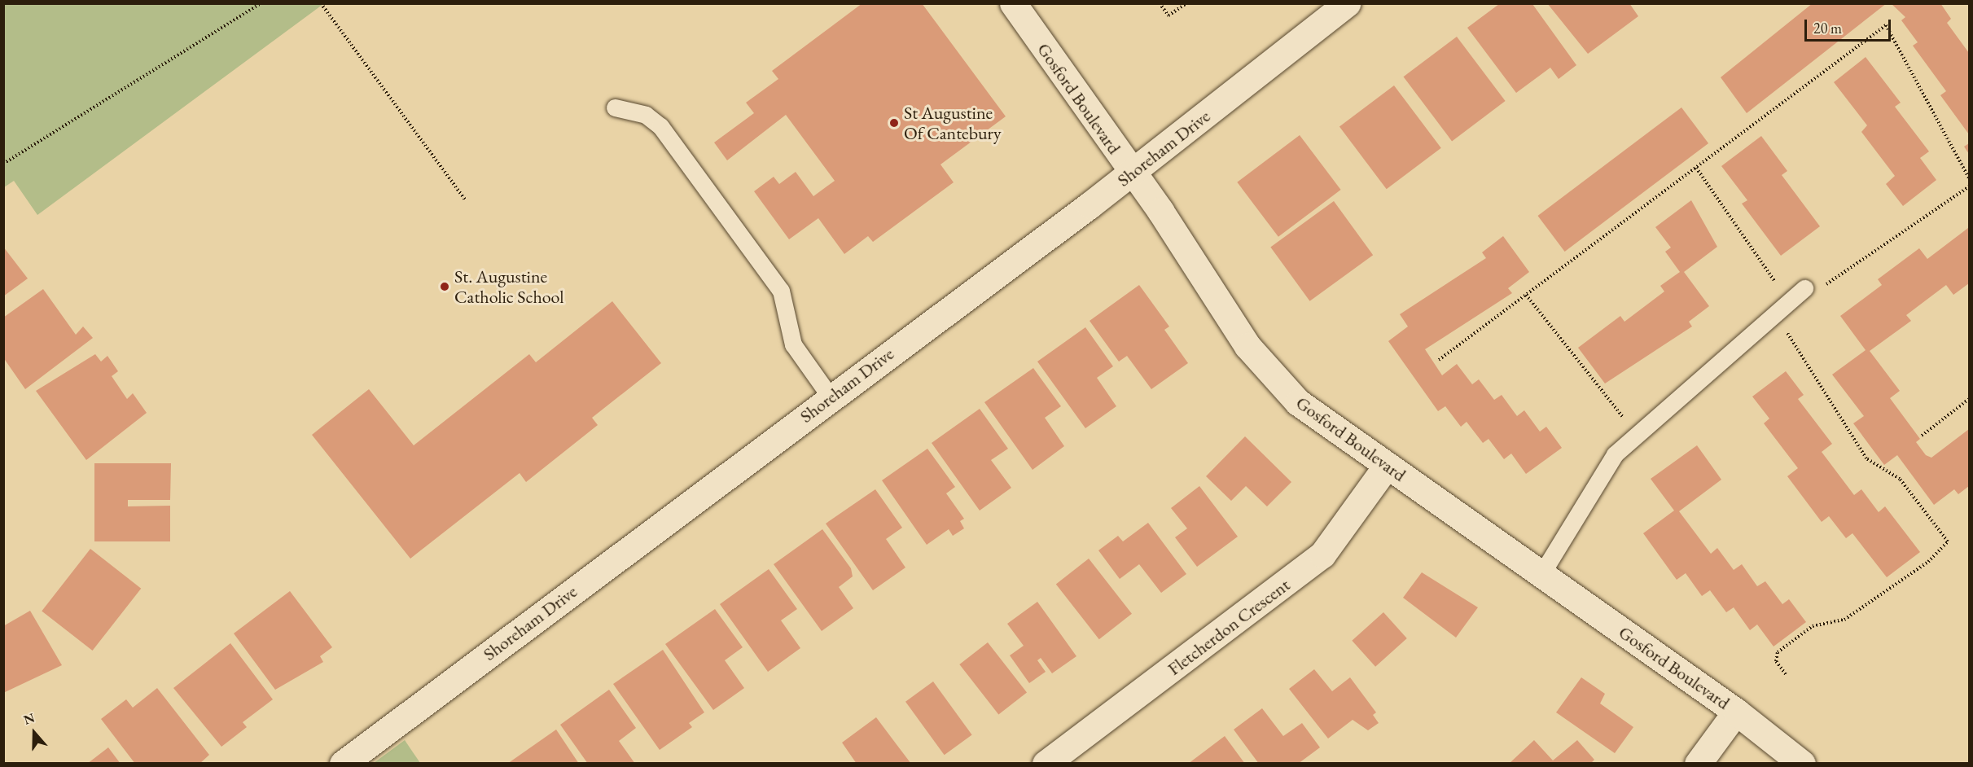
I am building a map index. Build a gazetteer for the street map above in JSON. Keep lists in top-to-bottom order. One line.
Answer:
{"streets":{"street":["Gosford Boulevard","Shoreham Drive","Fletcherdon Crescent"]},"crossings":[["Gosford Boulevard","Shoreham Drive"],["Gosford Boulevard","Fletcherdon Crescent"]],"places":["St Augustine Of Cantebury","St. Augustine Catholic School"],"scale_bar":"20 m","north":"top"}
